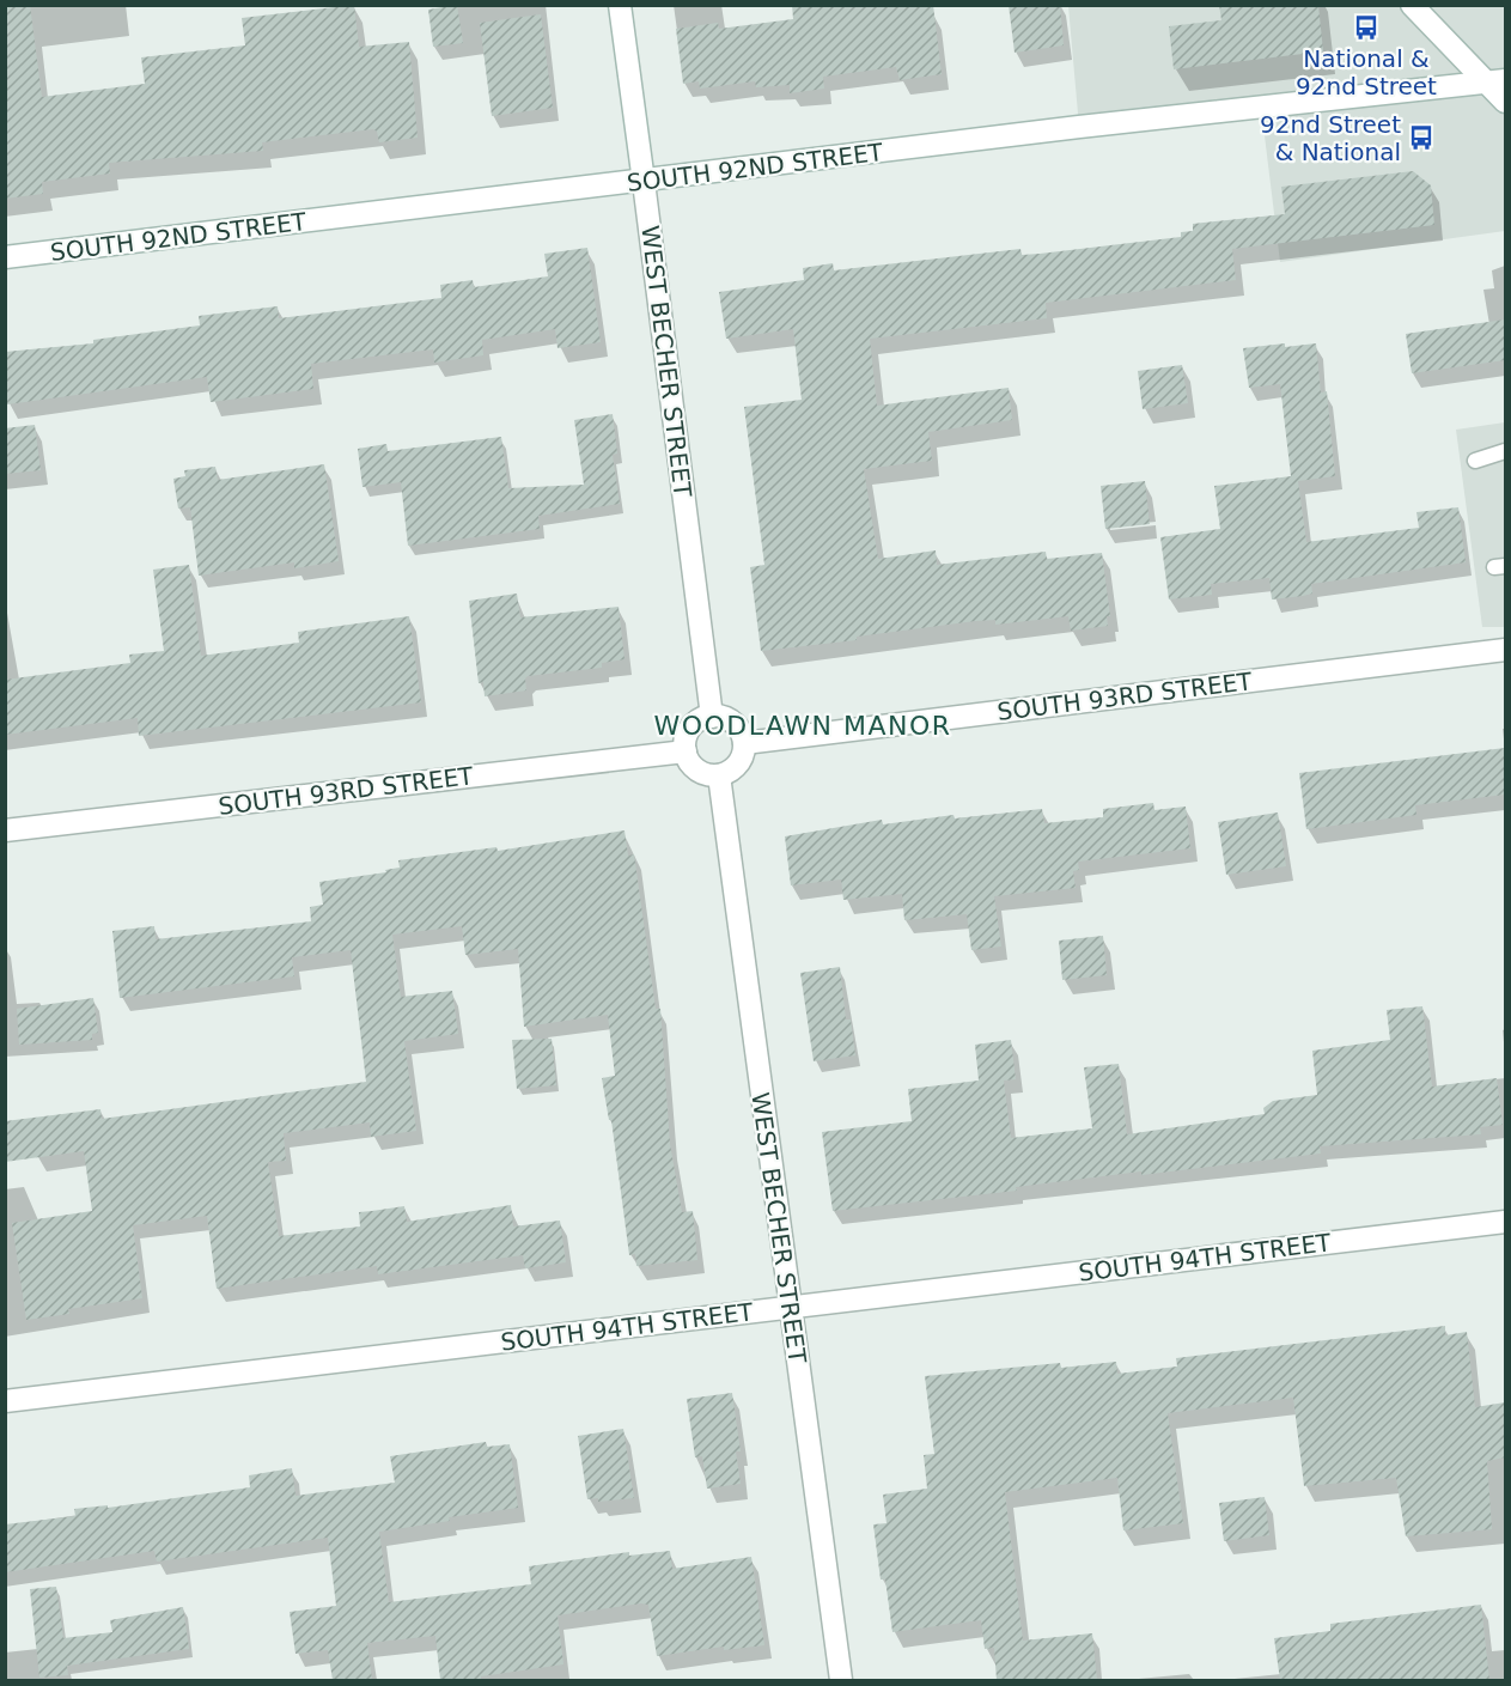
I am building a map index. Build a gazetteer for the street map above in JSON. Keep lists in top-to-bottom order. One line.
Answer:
{"streets":{"street":["SOUTH 92ND STREET","WEST BECHER STREET","SOUTH 93RD STREET","SOUTH 94TH STREET"]},"crossings":[["SOUTH 92ND STREET","WEST BECHER STREET"],["WEST BECHER STREET","SOUTH 93RD STREET"],["WEST BECHER STREET","SOUTH 94TH STREET"]],"districts":["WOODLAWN MANOR"],"places":{"bus stop":["National & 92nd Street","92nd Street & National"]}}
